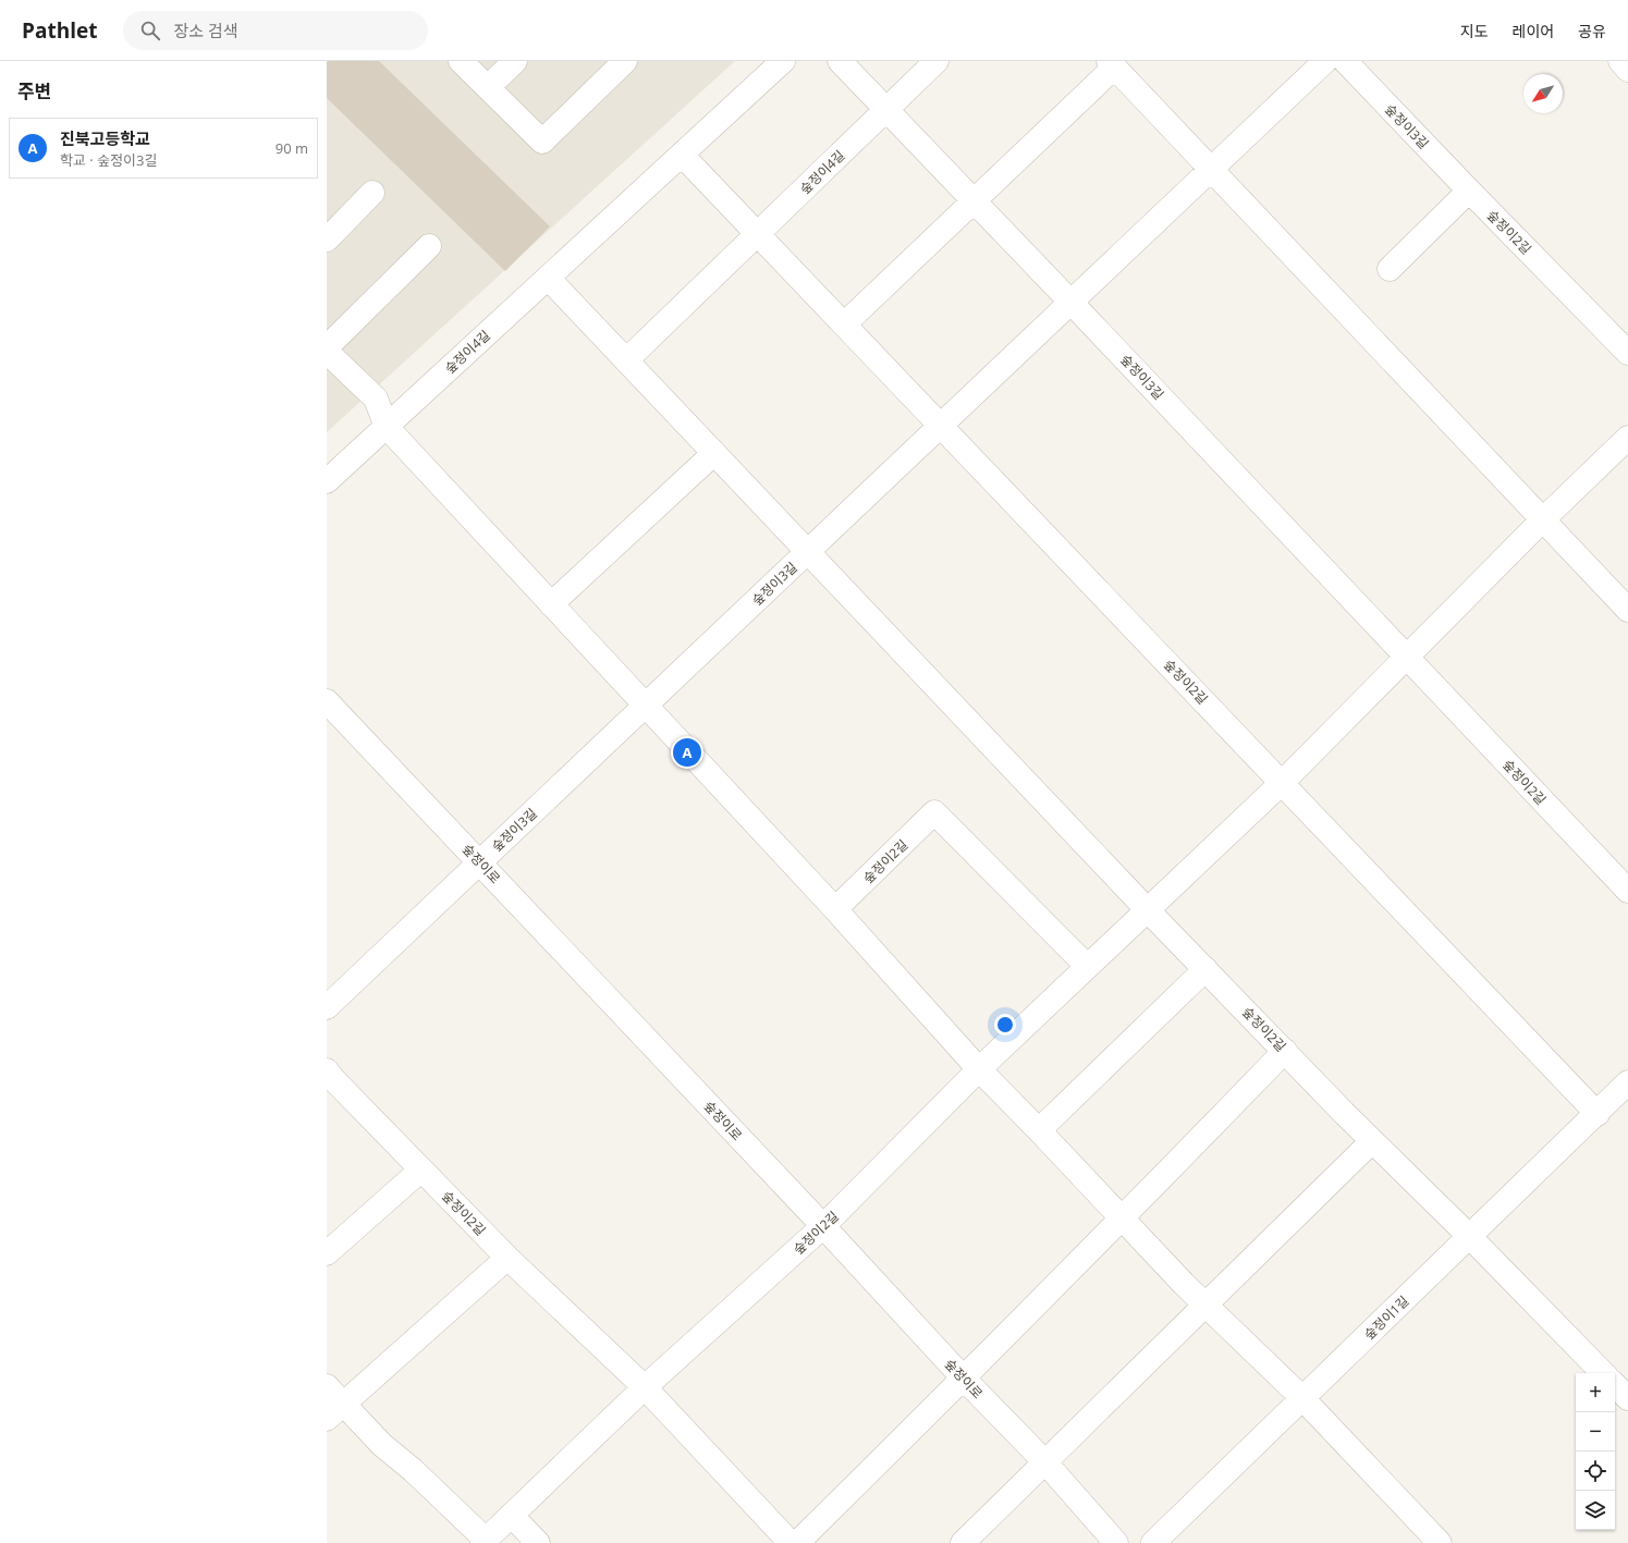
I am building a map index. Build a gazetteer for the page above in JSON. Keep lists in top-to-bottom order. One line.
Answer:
{"streets":{"street":["숲정이3길","숲정이4길","숲정이2길","숲정이로","숲정이1길"]},"crossings":[["숲정이3길","숲정이4길"],["숲정이3길","숲정이2길"],["숲정이3길","숲정이로"],["숲정이2길","숲정이로"],["숲정이2길","숲정이1길"]],"north":"bottom left","page":{"header":"Pathlet","search":"장소 검색","nav":["지도","레이어","공유"],"heading":"주변","list":[{"mark":"A","name":"진북고등학교","note":"학교 · 숲정이3길","value":"90 m"}],"pins":"A","map_buttons":["+","−"]}}
